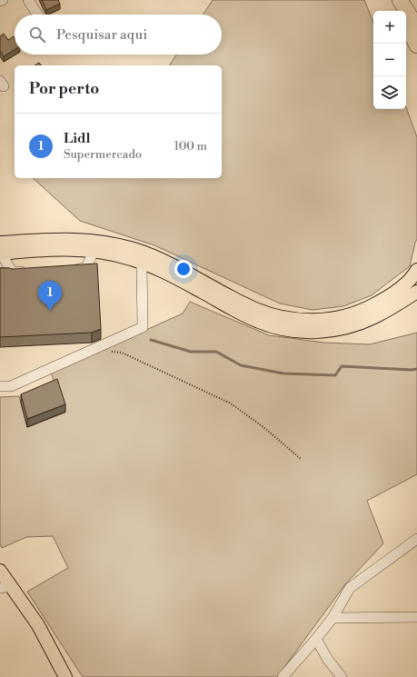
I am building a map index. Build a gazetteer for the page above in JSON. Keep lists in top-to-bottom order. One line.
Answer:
{"page":{"map_buttons":["+","−"],"search":"Pesquisar aqui","heading":"Por perto","list":[{"mark":"1","name":"Lidl","note":"Supermercado","value":"100 m"}],"pins":"1"}}
